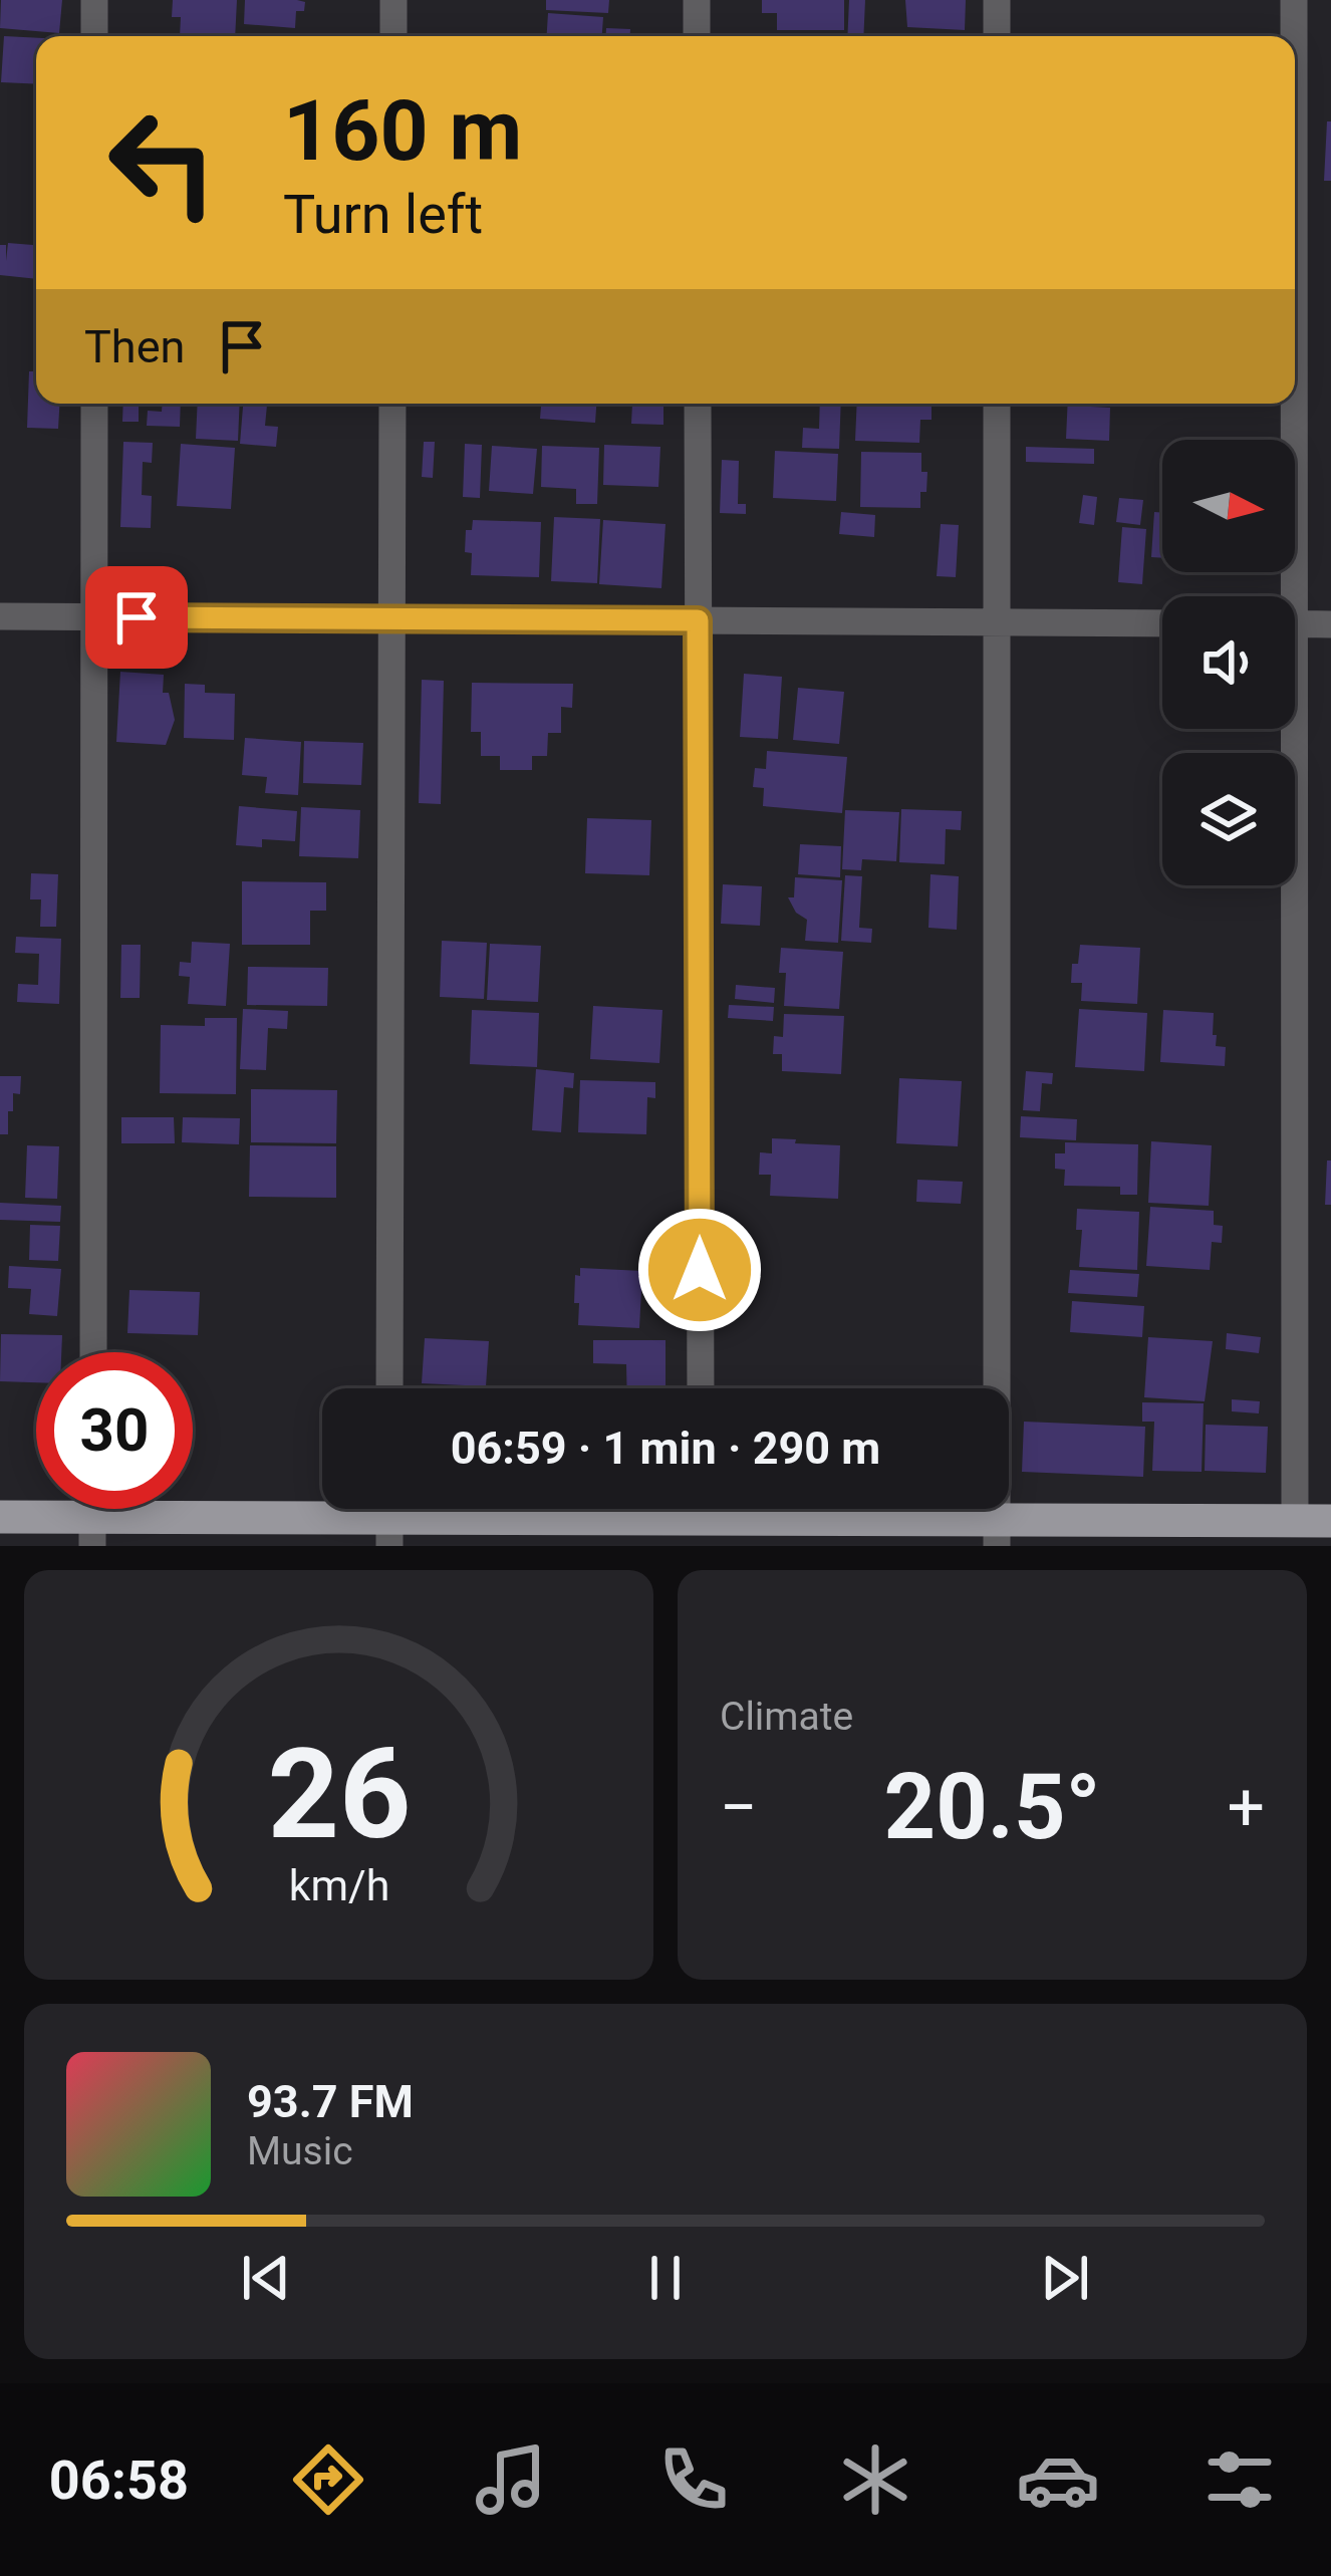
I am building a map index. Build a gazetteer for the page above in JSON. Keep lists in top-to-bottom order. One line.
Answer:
{"north":"right","page":{"turn":["160 m","Turn left"],"then":"Then","limit":"30","trip":"06:59 · 1 min · 290 m","tile":"Climate","heat":["−","20.5°","+"],"song":["93.7 FM","Music"],"tabs":"06:58","gauge":["26","km/h"]}}
